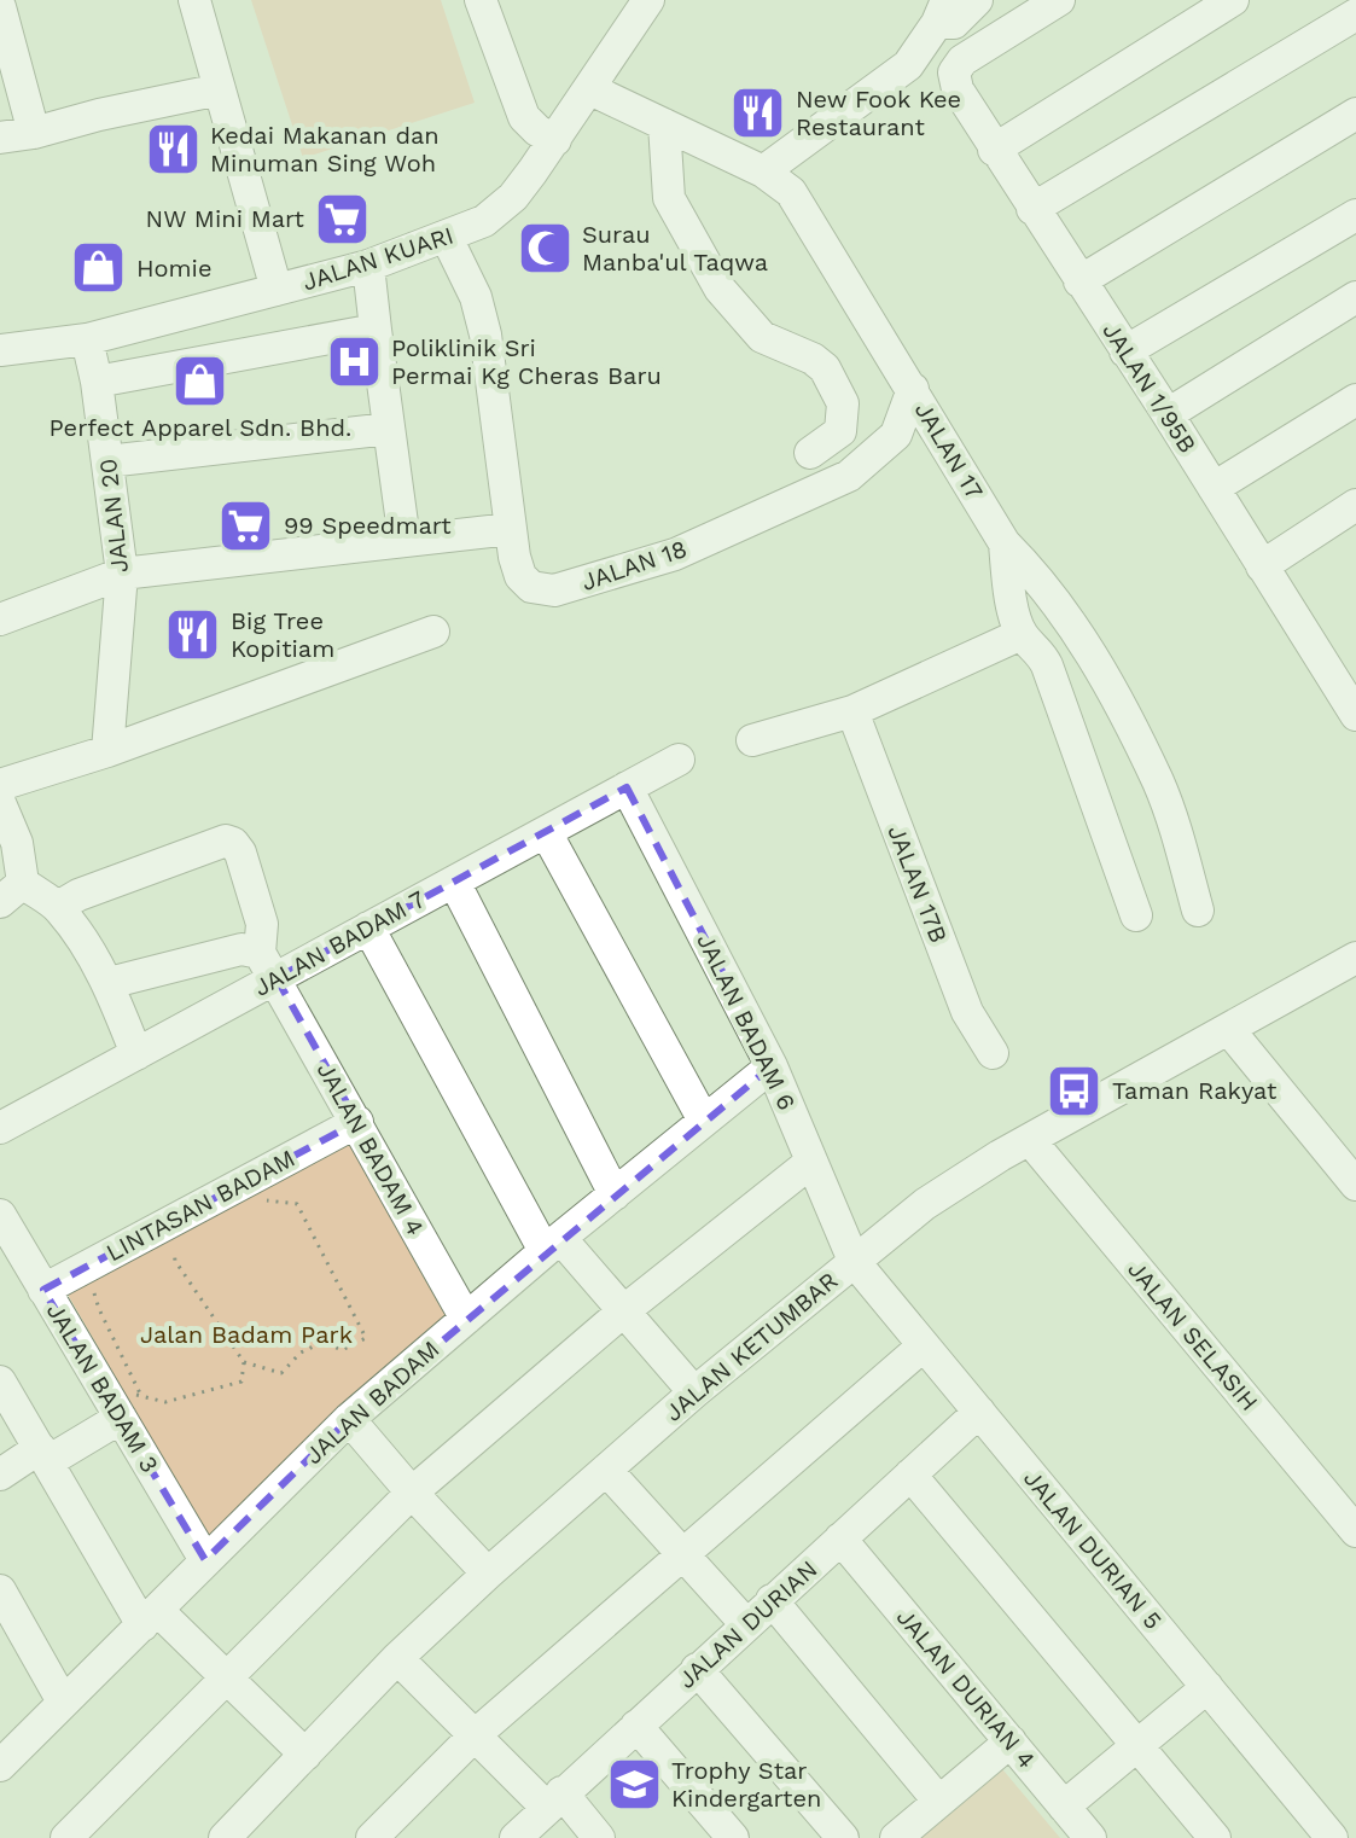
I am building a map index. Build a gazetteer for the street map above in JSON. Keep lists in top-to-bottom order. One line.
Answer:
{"streets":{"street":["JALAN KUARI","JALAN 1/95B","JALAN 17","JALAN 20","JALAN 18","JALAN 17B","JALAN BADAM 7","JALAN BADAM 6","JALAN BADAM 4","LINTASAN BADAM","JALAN SELASIH","JALAN KETUMBAR","JALAN BADAM 3","JALAN BADAM","JALAN DURIAN 5","JALAN DURIAN","JALAN DURIAN 4"]},"crossings":[["JALAN KUARI","JALAN 17"],["JALAN KUARI","JALAN 20"],["JALAN 17","JALAN 18"],["JALAN BADAM 7","JALAN BADAM 6"],["JALAN BADAM 7","JALAN BADAM 4"],["JALAN BADAM 6","JALAN KETUMBAR"],["JALAN BADAM 6","JALAN BADAM"],["JALAN BADAM 6","JALAN DURIAN 5"],["JALAN BADAM 4","LINTASAN BADAM"],["JALAN BADAM 4","JALAN BADAM"],["LINTASAN BADAM","JALAN BADAM 3"],["JALAN SELASIH","JALAN KETUMBAR"],["JALAN KETUMBAR","JALAN DURIAN 5"],["JALAN BADAM 3","JALAN BADAM"],["JALAN DURIAN 5","JALAN DURIAN"],["JALAN DURIAN","JALAN DURIAN 4"]],"parks":["Jalan Badam Park"],"places":{"restaurant":["New Fook Kee Restaurant","Kedai Makanan dan Minuman Sing Woh","Big Tree Kopitiam"],"supermarket":["NW Mini Mart","99 Speedmart"],"mosque":["Surau Manba'ul Taqwa"],"shop":["Homie","Perfect Apparel Sdn. Bhd."],"hospital":["Poliklinik Sri Permai Kg Cheras Baru"],"bus stop":["Taman Rakyat"],"school or university":["Trophy Star Kindergarten"]}}
